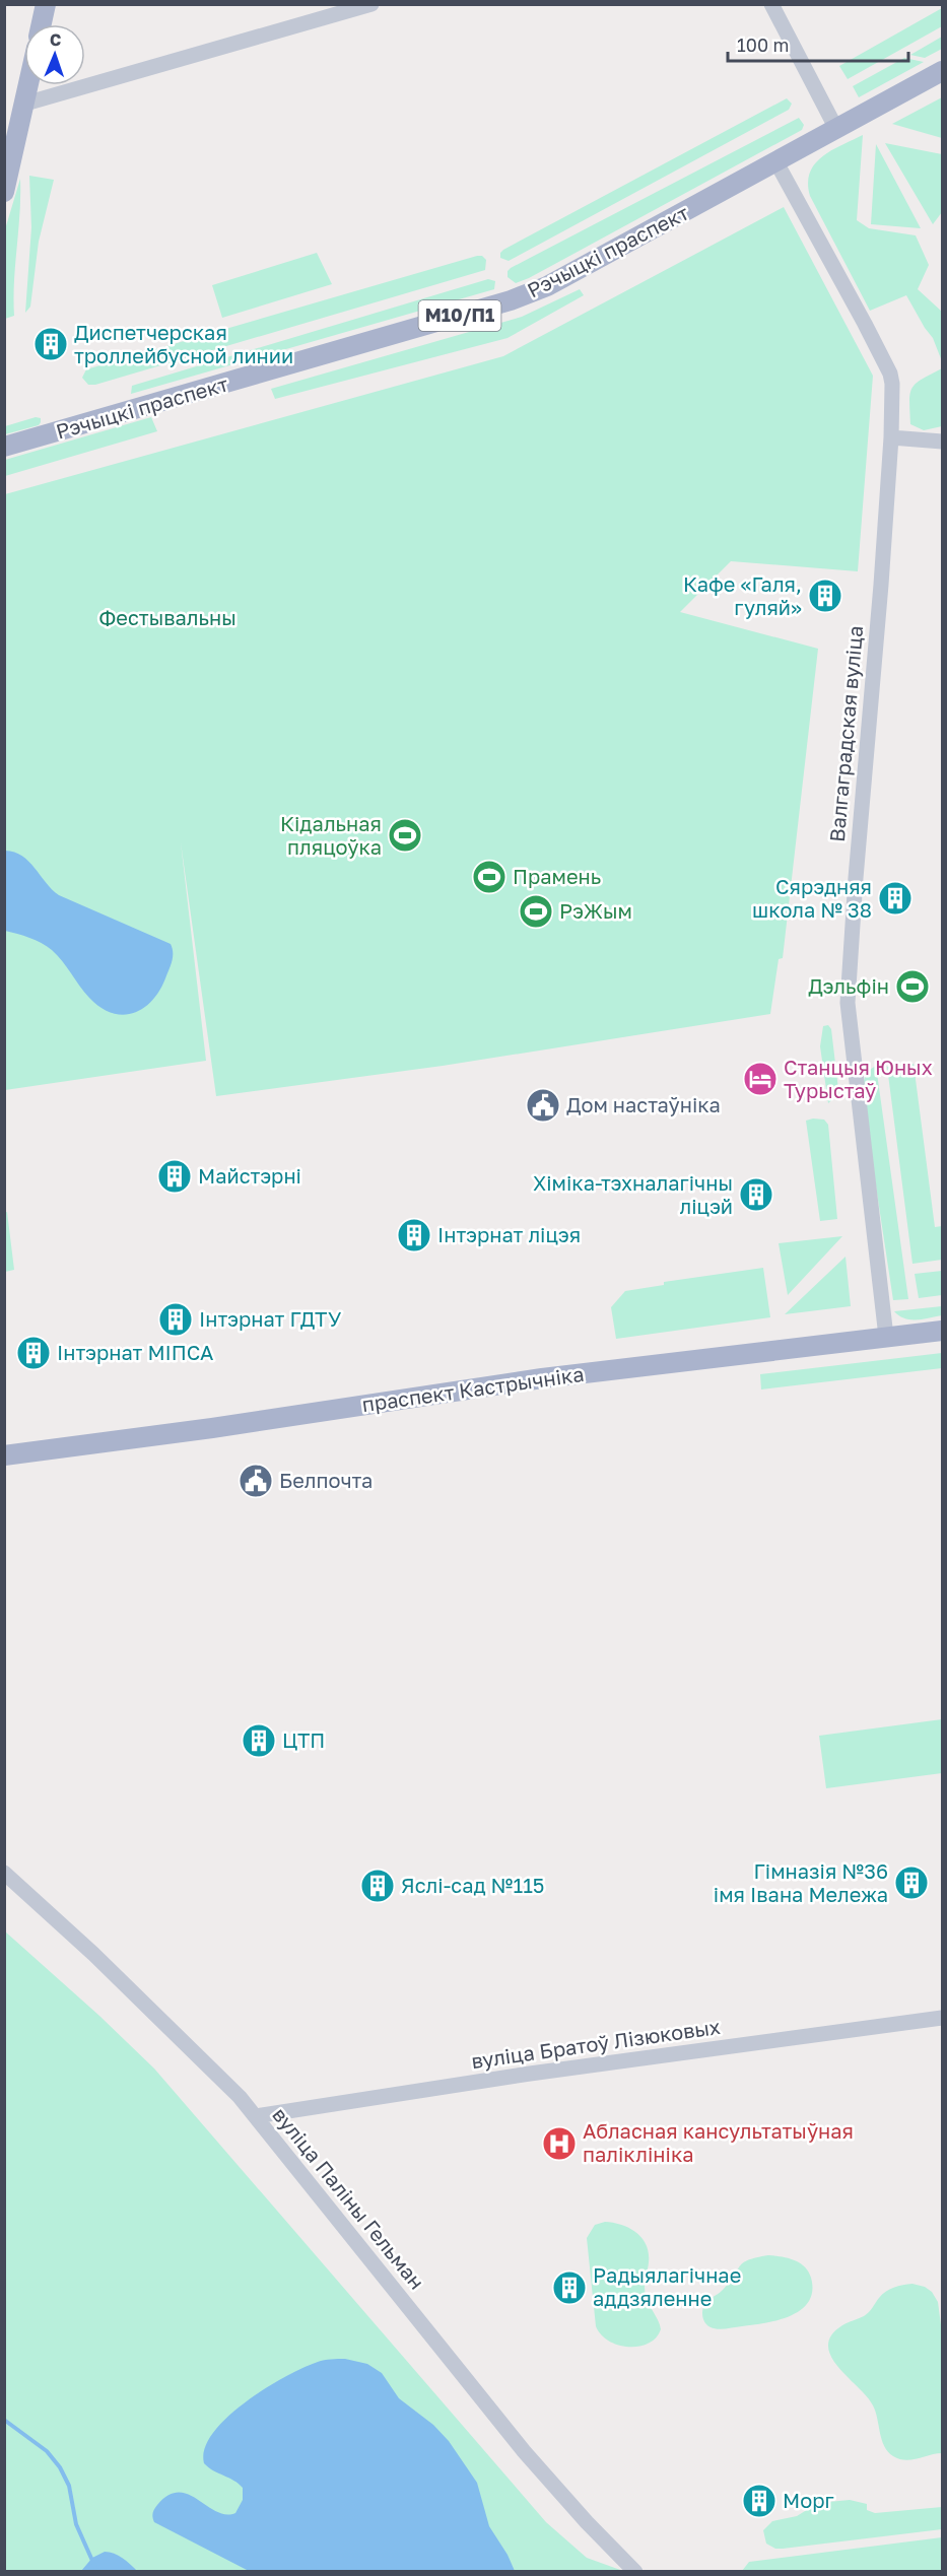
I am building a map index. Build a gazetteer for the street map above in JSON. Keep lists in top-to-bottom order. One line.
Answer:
{"streets":{"main road":["Рэчыцкі праспект","М10/П1","праспект Кастрычніка"],"street":["Валгаградская вуліца","вуліца Братоў Лізюковых","вуліца Паліны Гельман"]},"crossings":[["Рэчыцкі праспект","Валгаградская вуліца"],["Валгаградская вуліца","праспект Кастрычніка"],["вуліца Братоў Лізюковых","вуліца Паліны Гельман"]],"parks":["Фестывальны"],"places":{"building":["Диспетчерская троллейбусной линии","Кафе «Галя, гуляй»","Сярэдняя школа № 38","Майстэрні","Хіміка-тэхналагічны ліцэй","Інтэрнат ліцэя","Інтэрнат ГДТУ","Інтэрнат МІПСА","ЦТП","Гімназія №36 імя Івана Мележа","Яслі-сад №115","Радыялагічнае аддзяленне","Морг"],"sports":["Кідальная пляцоўка","Прамень","РэЖым","Дэльфін"],"hotel":["Станцыя Юных Турыстаў"],"public building":["Дом настаўніка","Белпочта"],"hospital":["Абласная кансультатыўная паліклініка"]},"scale_bar":"100 m","north":"top"}
